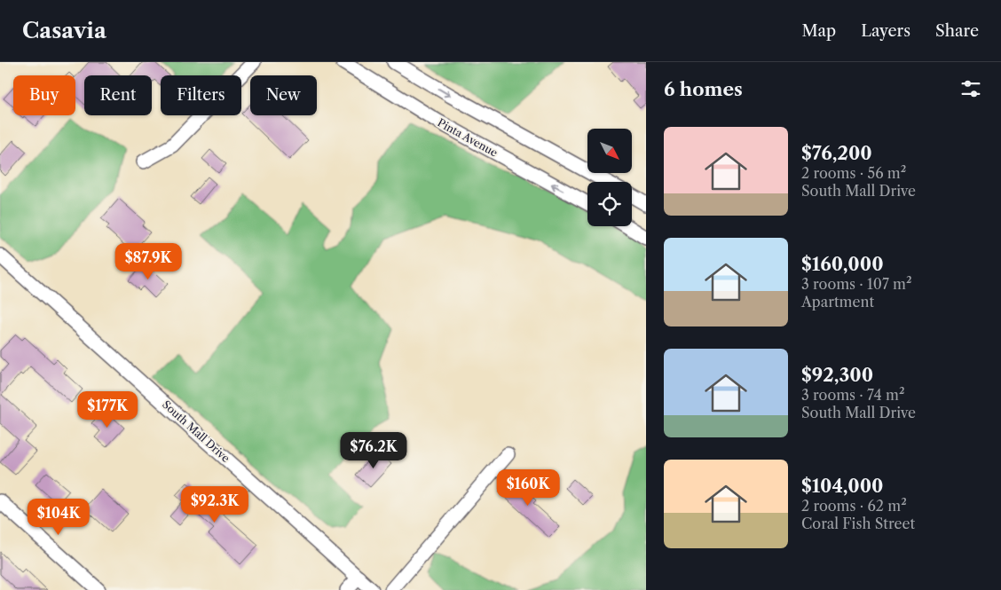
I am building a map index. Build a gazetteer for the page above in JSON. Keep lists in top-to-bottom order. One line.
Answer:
{"streets":{"street":["Pinta Avenue","South Mall Drive"]},"north":"bottom right","page":{"header":"Casavia","nav":["Map","Layers","Share"],"heading":"6 homes","chip":["Buy","Rent","Filters","New"],"list":[{"name":"$76,200","note":"2 rooms · 56 m² · South Mall Drive"},{"name":"$160,000","note":"3 rooms · 107 m² · Apartment"},{"name":"$92,300","note":"3 rooms · 74 m² · South Mall Drive"},{"name":"$104,000","note":"2 rooms · 62 m² · Coral Fish Street"}],"price":["$87.9K","$177K","$76.2K","$160K","$92.3K","$104K"]}}
